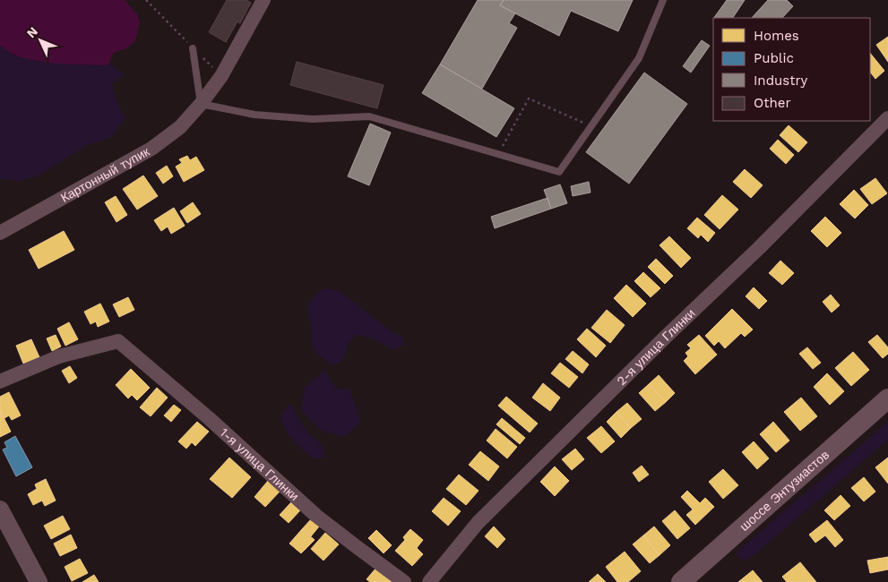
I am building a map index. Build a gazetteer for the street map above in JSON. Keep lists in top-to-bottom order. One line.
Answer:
{"streets":{"main road":["шоссе Энтузиастов"],"street":["Картонный тупик","2-я улица Глинки","1-я улица Глинки"]},"legend":["Homes","Public","Industry","Other"],"north":"top left"}
